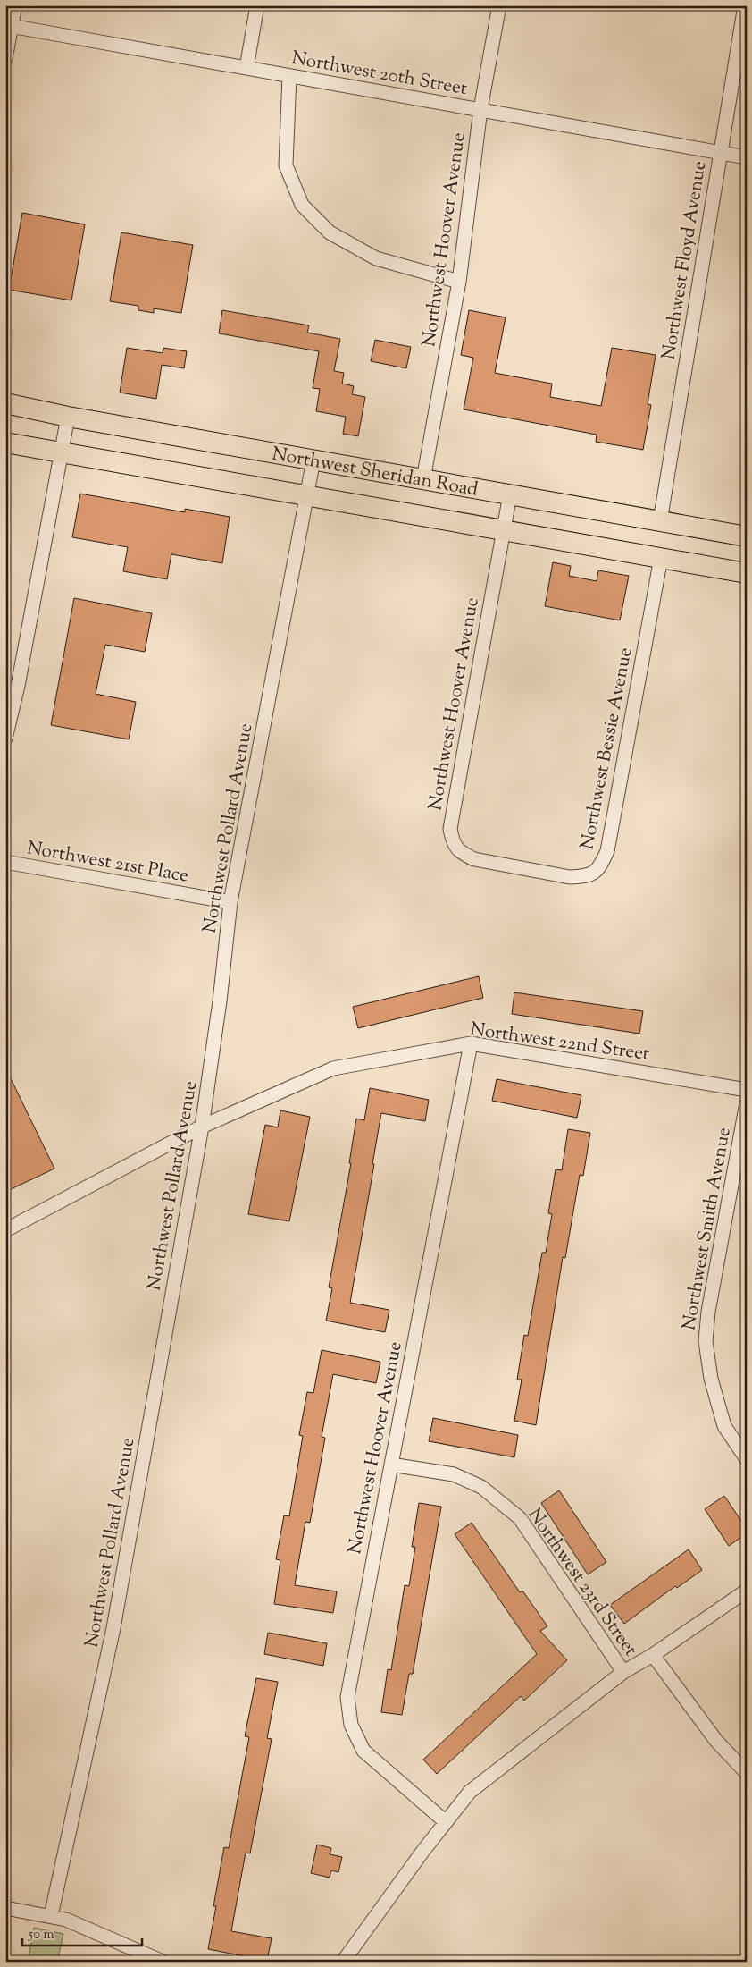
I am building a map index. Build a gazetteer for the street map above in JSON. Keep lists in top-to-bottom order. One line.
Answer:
{"streets":{"main road":["Northwest Sheridan Road"],"street":["Northwest 20th Street","Northwest Hoover Avenue","Northwest Floyd Avenue","Northwest Bessie Avenue","Northwest Pollard Avenue","Northwest 21st Place","Northwest 22nd Street","Northwest Smith Avenue","Northwest 23rd Street"]},"crossings":[["Northwest 20th Street","Northwest Hoover Avenue"],["Northwest 20th Street","Northwest Floyd Avenue"],["Northwest Hoover Avenue","Northwest Sheridan Road"],["Northwest Hoover Avenue","Northwest Bessie Avenue"],["Northwest Hoover Avenue","Northwest 22nd Street"],["Northwest Hoover Avenue","Northwest 23rd Street"],["Northwest Floyd Avenue","Northwest Sheridan Road"],["Northwest Sheridan Road","Northwest Bessie Avenue"],["Northwest Sheridan Road","Northwest Pollard Avenue"],["Northwest Pollard Avenue","Northwest 21st Place"],["Northwest Pollard Avenue","Northwest 22nd Street"]],"scale_bar":"50 m"}
